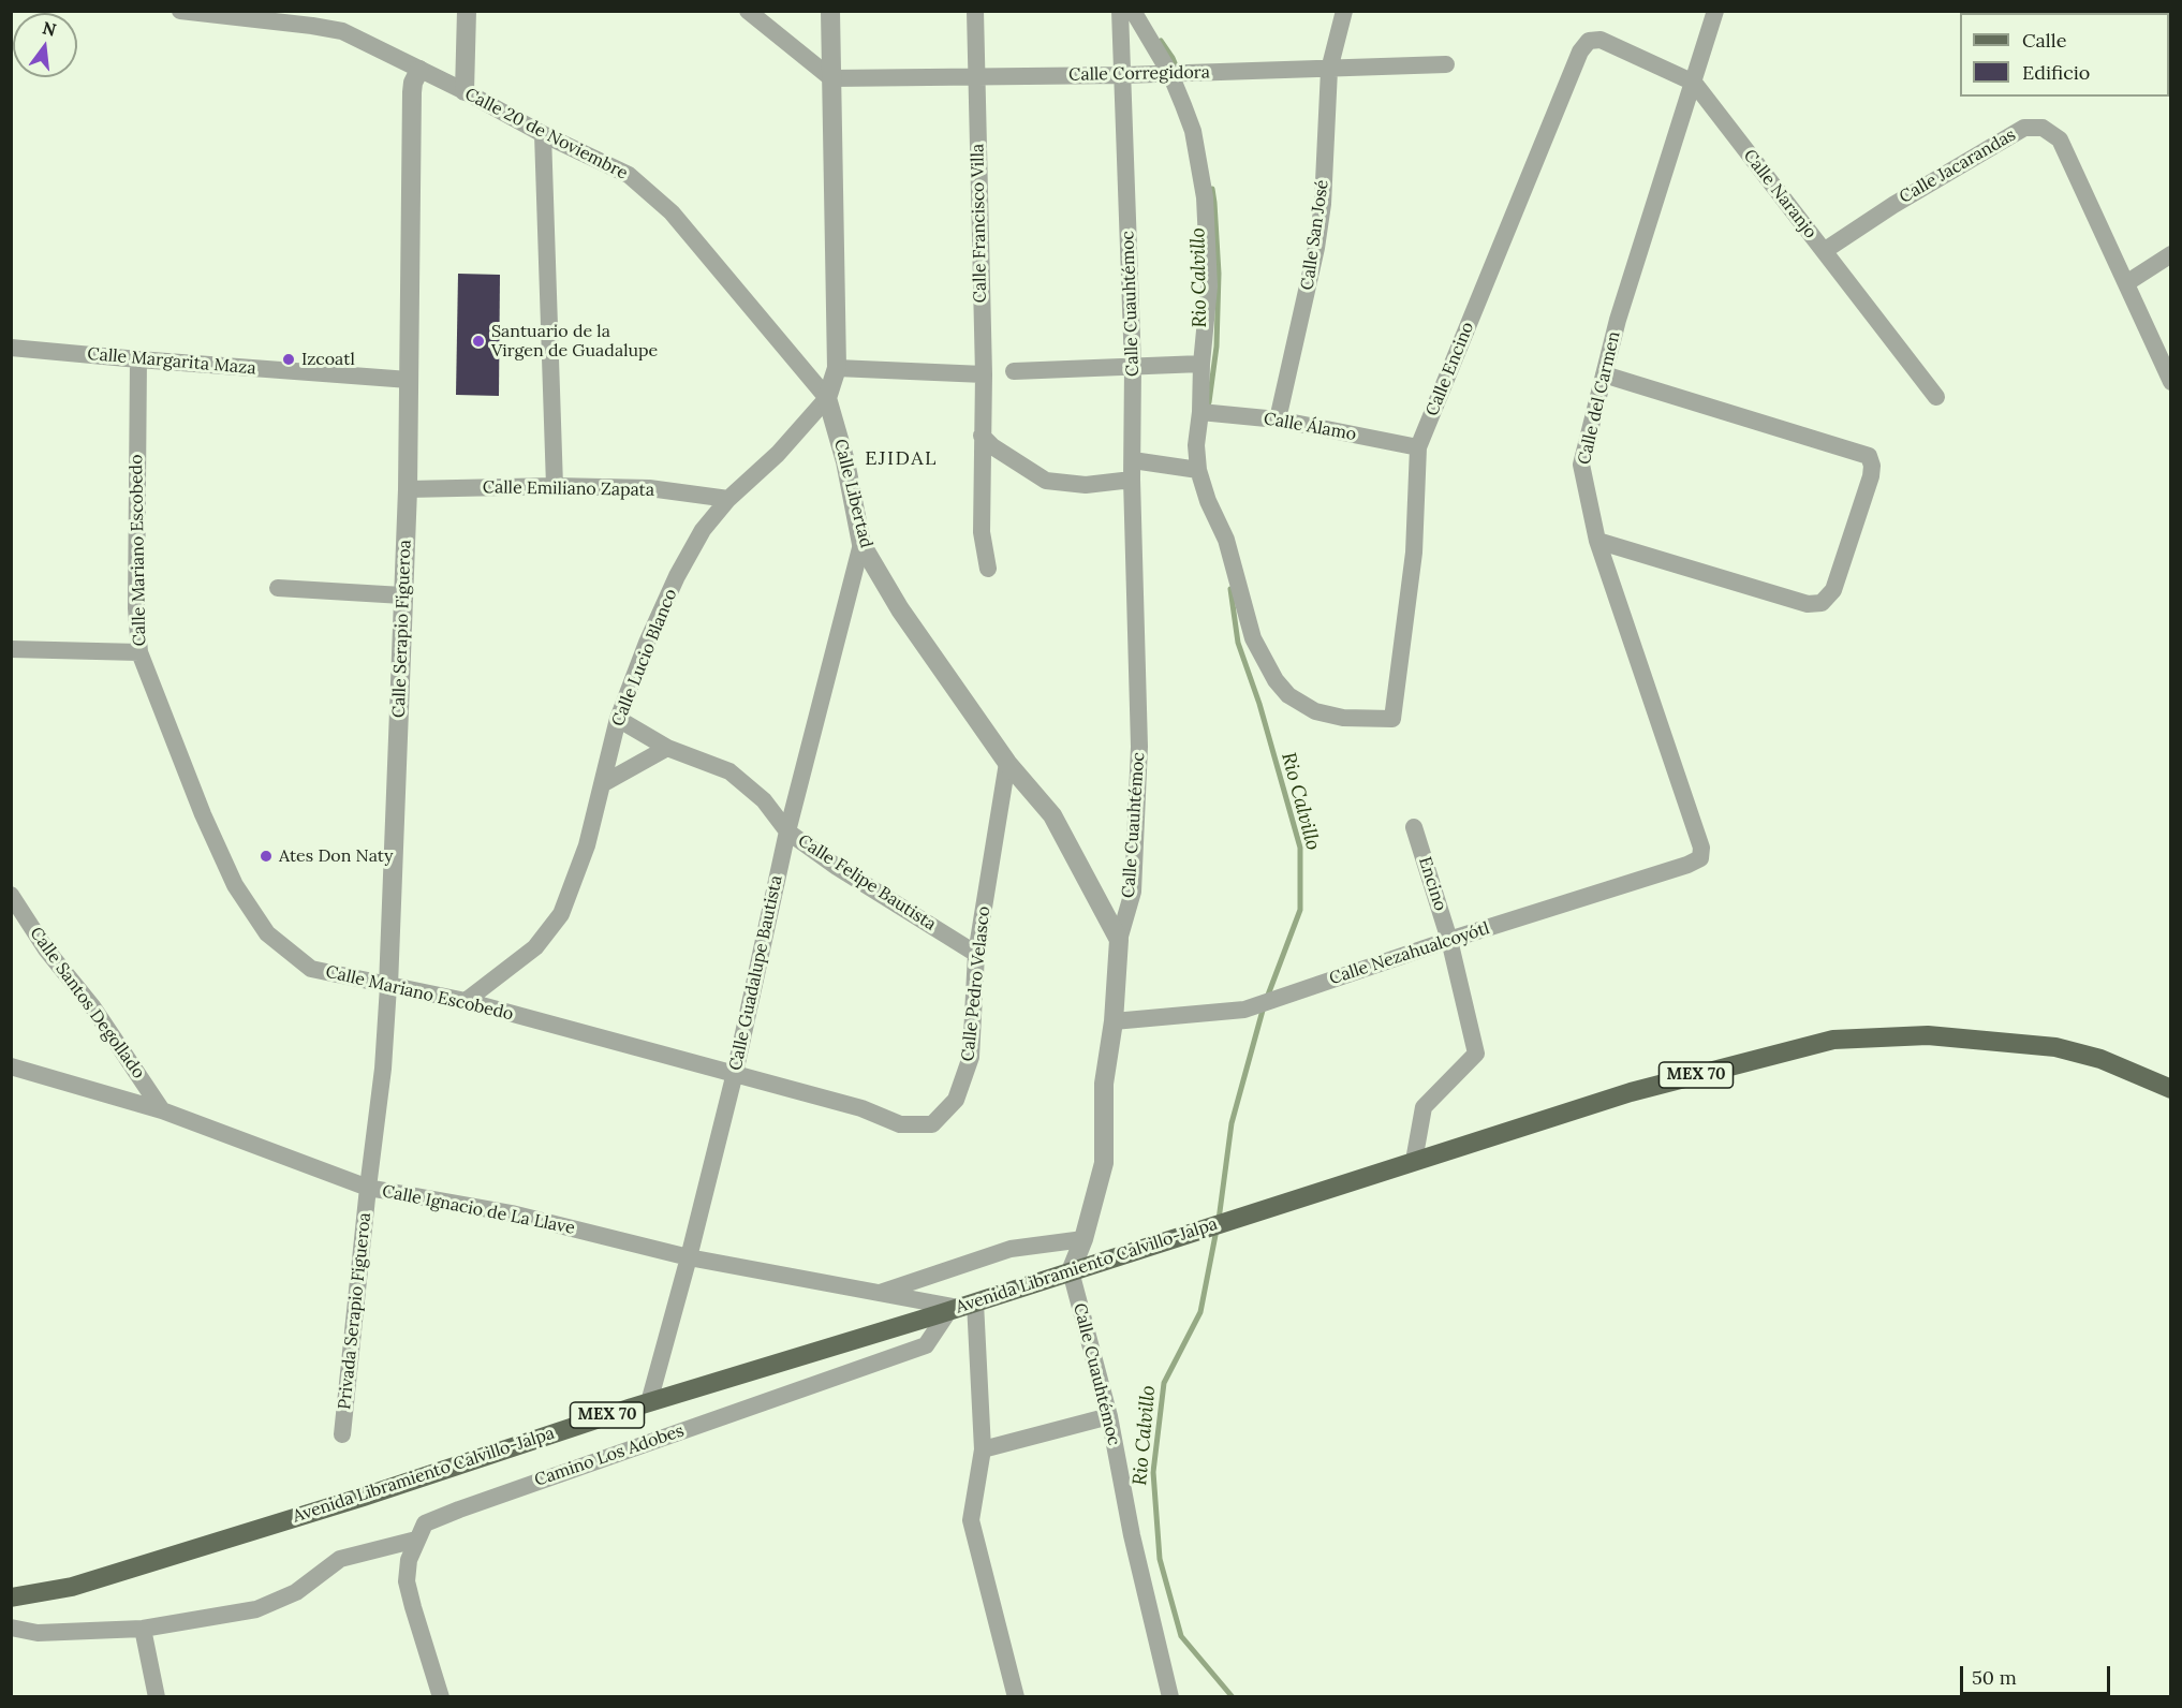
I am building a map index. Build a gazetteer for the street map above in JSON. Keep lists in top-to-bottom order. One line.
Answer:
{"streets":{"main road":["MEX 70","Avenida Libramiento Calvillo-Jalpa"],"street":["Calle Corregidora","Calle 20 de Noviembre","Calle Jacarandas","Calle Naranjo","Calle Francisco Villa","Calle San José","Calle Cuauhtémoc","Calle Margarita Maza","Calle Encino","Calle del Carmen","Calle Álamo","Calle Emiliano Zapata","Calle Libertad","Calle Mariano Escobedo","Calle Serapio Figueroa","Calle Lucio Blanco","Calle Felipe Bautista","Encino","Calle Nezahualcoyótl","Calle Guadalupe Bautista","Calle Pedro Velasco","Calle Santos Degollado","Calle Ignacio de La Llave","Privada Serapio Figueroa","Camino Los Adobes"]},"crossings":[["Calle Corregidora","Calle Francisco Villa"],["Calle Corregidora","Calle San José"],["Calle Corregidora","Calle Cuauhtémoc"],["Calle 20 de Noviembre","Calle Libertad"],["Calle 20 de Noviembre","Calle Serapio Figueroa"],["Calle 20 de Noviembre","Calle Lucio Blanco"],["Calle Jacarandas","Calle Naranjo"],["Calle Naranjo","Calle Encino"],["Calle Naranjo","Calle del Carmen"],["Calle San José","Calle Álamo"],["Calle Cuauhtémoc","Calle Libertad"],["Calle Cuauhtémoc","Calle Nezahualcoyótl"],["Calle Cuauhtémoc","Avenida Libramiento Calvillo-Jalpa"],["Calle Margarita Maza","Calle Mariano Escobedo"],["Calle Margarita Maza","Calle Serapio Figueroa"],["Calle Encino","Calle Álamo"],["Calle del Carmen","Calle Nezahualcoyótl"],["Calle Emiliano Zapata","Calle Serapio Figueroa"],["Calle Emiliano Zapata","Calle Lucio Blanco"],["Calle Libertad","Calle Lucio Blanco"],["Calle Libertad","Calle Guadalupe Bautista"],["Calle Libertad","Calle Pedro Velasco"],["Calle Mariano Escobedo","Calle Serapio Figueroa"],["Calle Mariano Escobedo","Calle Lucio Blanco"],["Calle Mariano Escobedo","Calle Guadalupe Bautista"],["Calle Mariano Escobedo","Calle Pedro Velasco"],["Calle Serapio Figueroa","Calle Ignacio de La Llave"],["Calle Serapio Figueroa","Privada Serapio Figueroa"],["Calle Lucio Blanco","Calle Felipe Bautista"],["Calle Felipe Bautista","Calle Guadalupe Bautista"],["Calle Felipe Bautista","Calle Pedro Velasco"],["Encino","Calle Nezahualcoyótl"],["Encino","Avenida Libramiento Calvillo-Jalpa"],["Calle Guadalupe Bautista","Calle Ignacio de La Llave"],["Calle Guadalupe Bautista","Avenida Libramiento Calvillo-Jalpa"],["Calle Santos Degollado","Calle Ignacio de La Llave"],["Calle Ignacio de La Llave","Avenida Libramiento Calvillo-Jalpa"],["Calle Ignacio de La Llave","Privada Serapio Figueroa"],["Calle Ignacio de La Llave","Camino Los Adobes"],["Avenida Libramiento Calvillo-Jalpa","Camino Los Adobes"]],"districts":["EJIDAL"],"water":["Rio Calvillo"],"places":["Santuario de la Virgen de Guadalupe","Izcoatl","Ates Don Naty"],"legend":["Calle","Edificio"],"scale_bar":"50 m","north":"top"}
